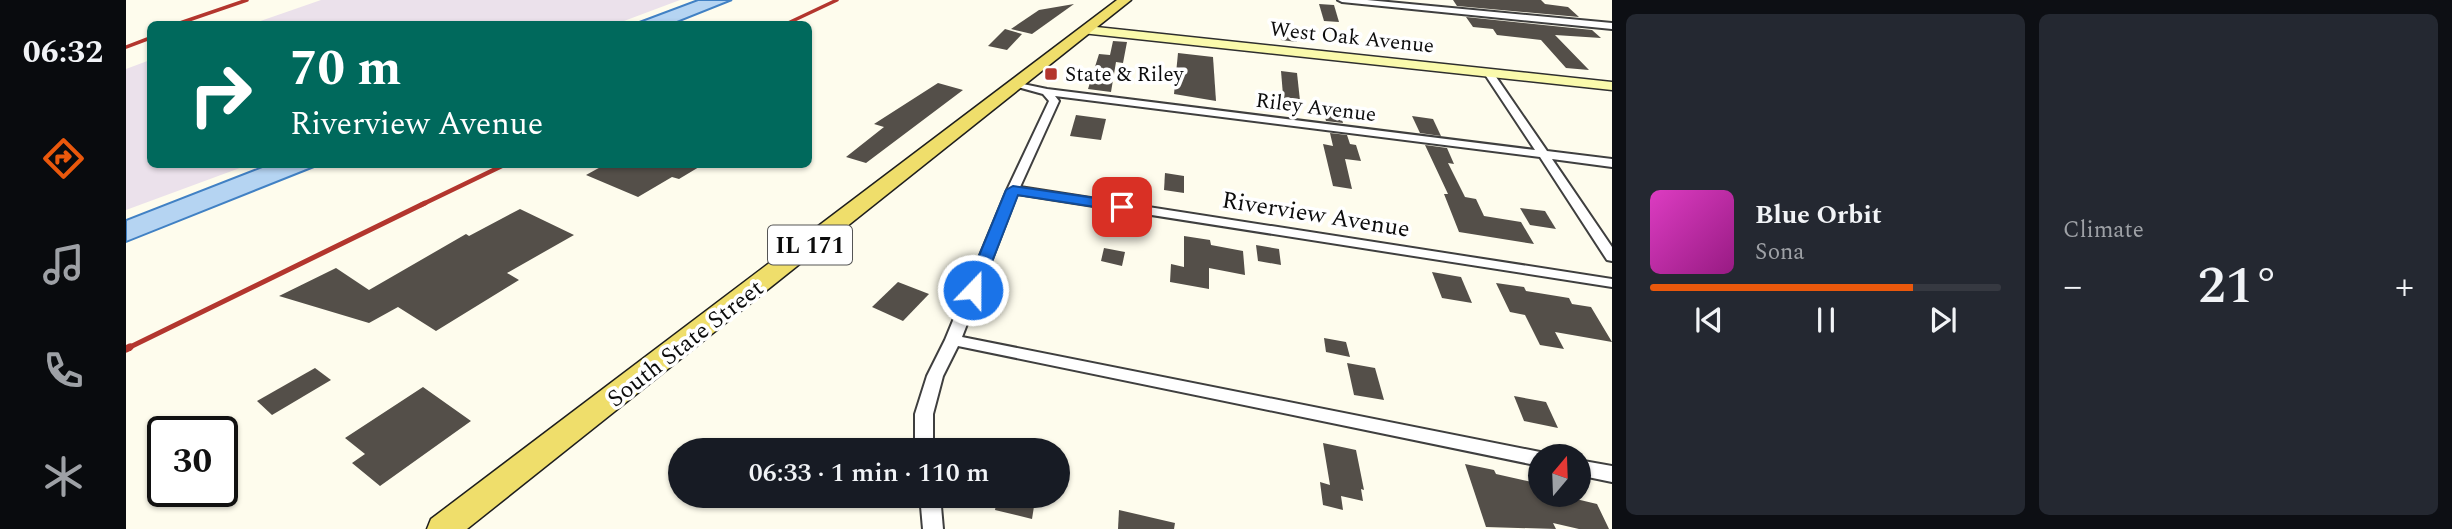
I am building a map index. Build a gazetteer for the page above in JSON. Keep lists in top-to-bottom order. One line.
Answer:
{"streets":{"main road":["IL 171","South State Street"],"street":["West Oak Avenue","Riley Avenue","Riverview Avenue"]},"crossings":[["West Oak Avenue","South State Street"],["Riley Avenue","South State Street"]],"places":{"transit":["State & Riley"]},"north":"top","page":{"tabs":"06:32","tile":"Climate","turn":["70 m","Riverview Avenue"],"song":["Blue Orbit","Sona"],"heat":["−","21°","+"],"limit":"30","trip":"06:33 · 1 min · 110 m"}}
